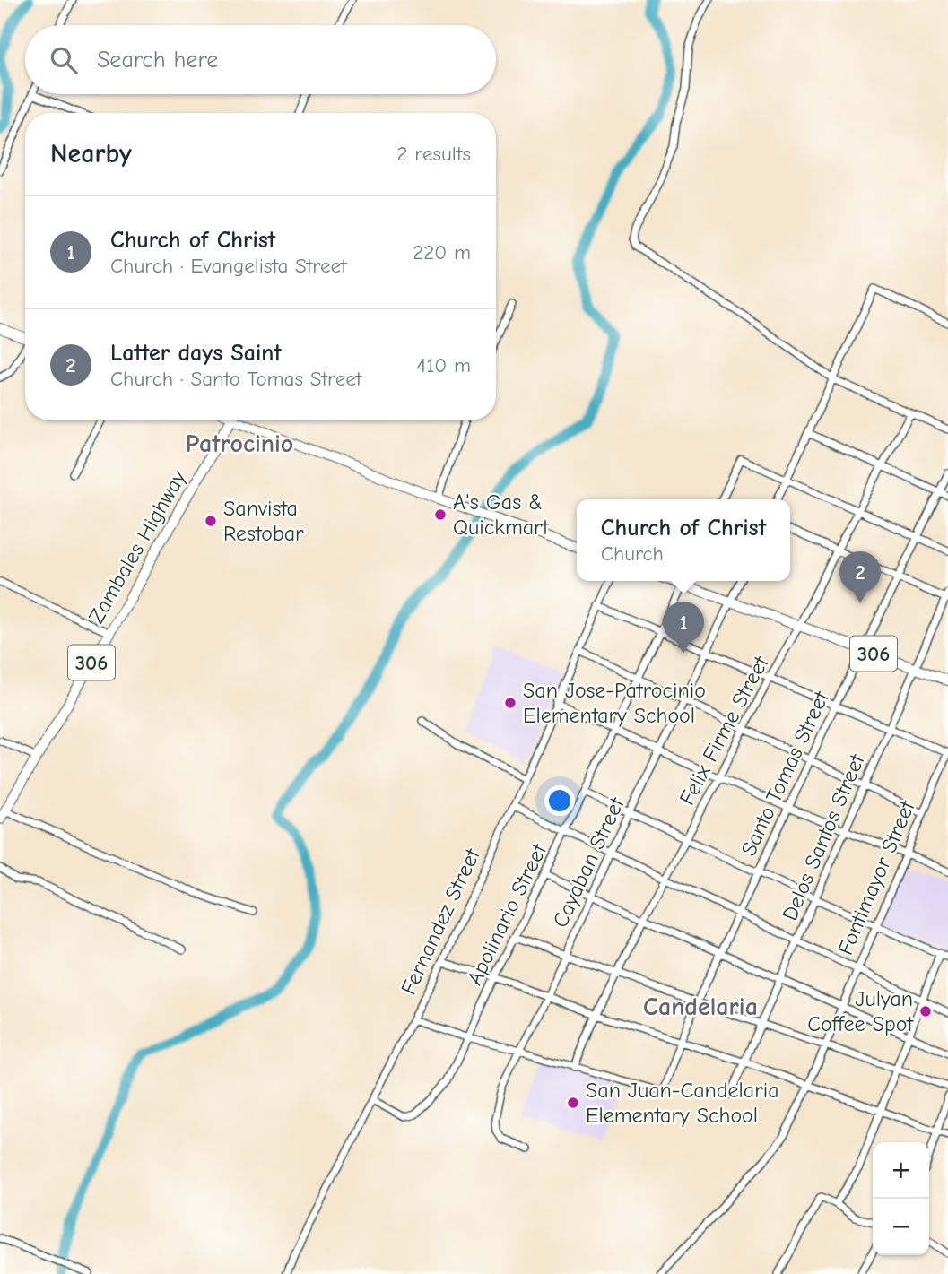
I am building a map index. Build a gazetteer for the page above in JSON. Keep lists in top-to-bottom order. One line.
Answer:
{"streets":{"main road":["Zambales Highway","306"],"street":["Felix Firme Street","Santo Tomas Street","Delos Santos Street","Cayaban Street","Fontimayor Street","Apolinario Street","Fernandez Street"]},"crossings":[["306","Felix Firme Street"],["306","Santo Tomas Street"],["306","Delos Santos Street"],["306","Cayaban Street"],["306","Apolinario Street"],["Felix Firme Street","Santo Tomas Street"],["Apolinario Street","Fernandez Street"]],"districts":["Patrocinio","Candelaria"],"places":["A's Gas & Quickmart","Sanvista Restobar","San Jose-Patrocinio Elementary School","Julyan Coffee Spot","San Juan-Candelaria Elementary School"],"page":{"search":"Search here","heading":["Nearby","2 results"],"list":[{"mark":"1","name":"Church of Christ","note":"Church · Evangelista Street","value":"220 m"},{"mark":"2","name":"Latter days Saint","note":"Church · Santo Tomas Street","value":"410 m"}],"popup":["Church of Christ","Church"],"pins":["2","1"],"map_buttons":["+","−"]}}
